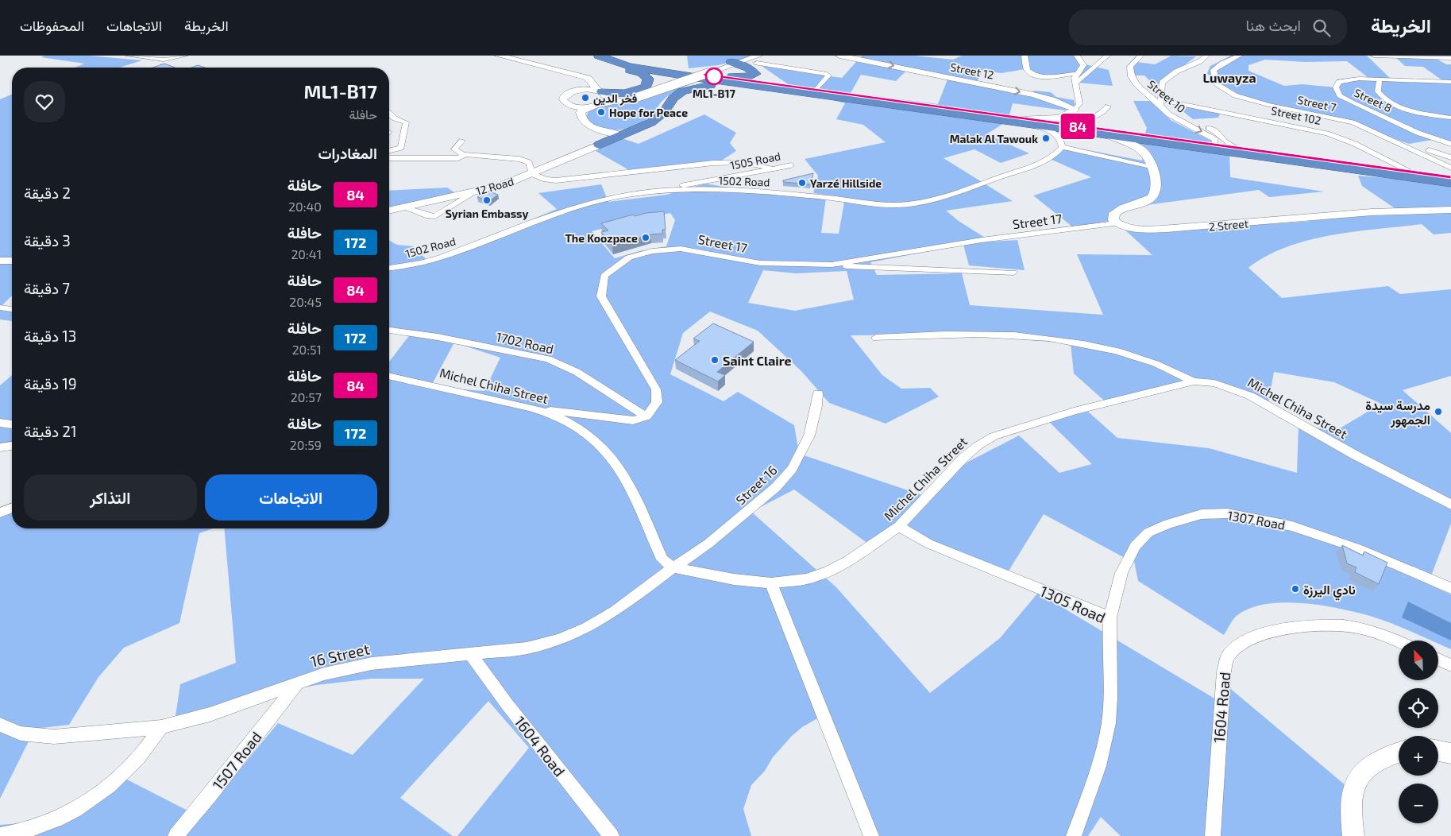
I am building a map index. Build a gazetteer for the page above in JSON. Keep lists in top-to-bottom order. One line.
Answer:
{"streets":{"street":["Street 12","Street 10","Street 8","Street 7","Street 102","1505 Road","1502 Road","12 Road","Street 17","2 Street","1702 Road","Michel Chiha Street","Street 16","1307 Road","1305 Road","16 Street","1604 Road","1507 Road"]},"crossings":[["1505 Road","1502 Road"],["Street 17","2 Street"],["Street 17","1702 Road"],["Michel Chiha Street","Street 16"],["Michel Chiha Street","1305 Road"],["Michel Chiha Street","16 Street"],["Street 16","16 Street"],["1307 Road","1305 Road"],["16 Street","1604 Road"],["16 Street","1507 Road"]],"one_way":["Street 12"],"districts":["Luwayza"],"places":["ML1-B17","فخر الدين","Hope for Peace","Malak Al Tawouk","Yarzé Hillside","Syrian Embassy","The Koozpace","Saint Claire","مدرسة سيدة الجمهور","نادي اليرزة"],"lines":["bus line 84"],"north":"top left","page":{"header":"الخريطة","search":"ابحث هنا","nav":["الخريطة","الاتجاهات","المحفوظات"],"on_map":"84","heading":[["ML1-B17","حافلة"],"المغادرات"],"list":[{"mark":"84","name":"حافلة","note":"20:40","value":"2 دقيقة"},{"mark":"172","name":"حافلة","note":"20:41","value":"3 دقيقة"},{"mark":"84","name":"حافلة","note":"20:45","value":"7 دقيقة"},{"mark":"172","name":"حافلة","note":"20:51","value":"13 دقيقة"},{"mark":"84","name":"حافلة","note":"20:57","value":"19 دقيقة"},{"mark":"172","name":"حافلة","note":"20:59","value":"21 دقيقة"}],"buttons":["الاتجاهات","التذاكر"],"map_buttons":["+","−"]}}
